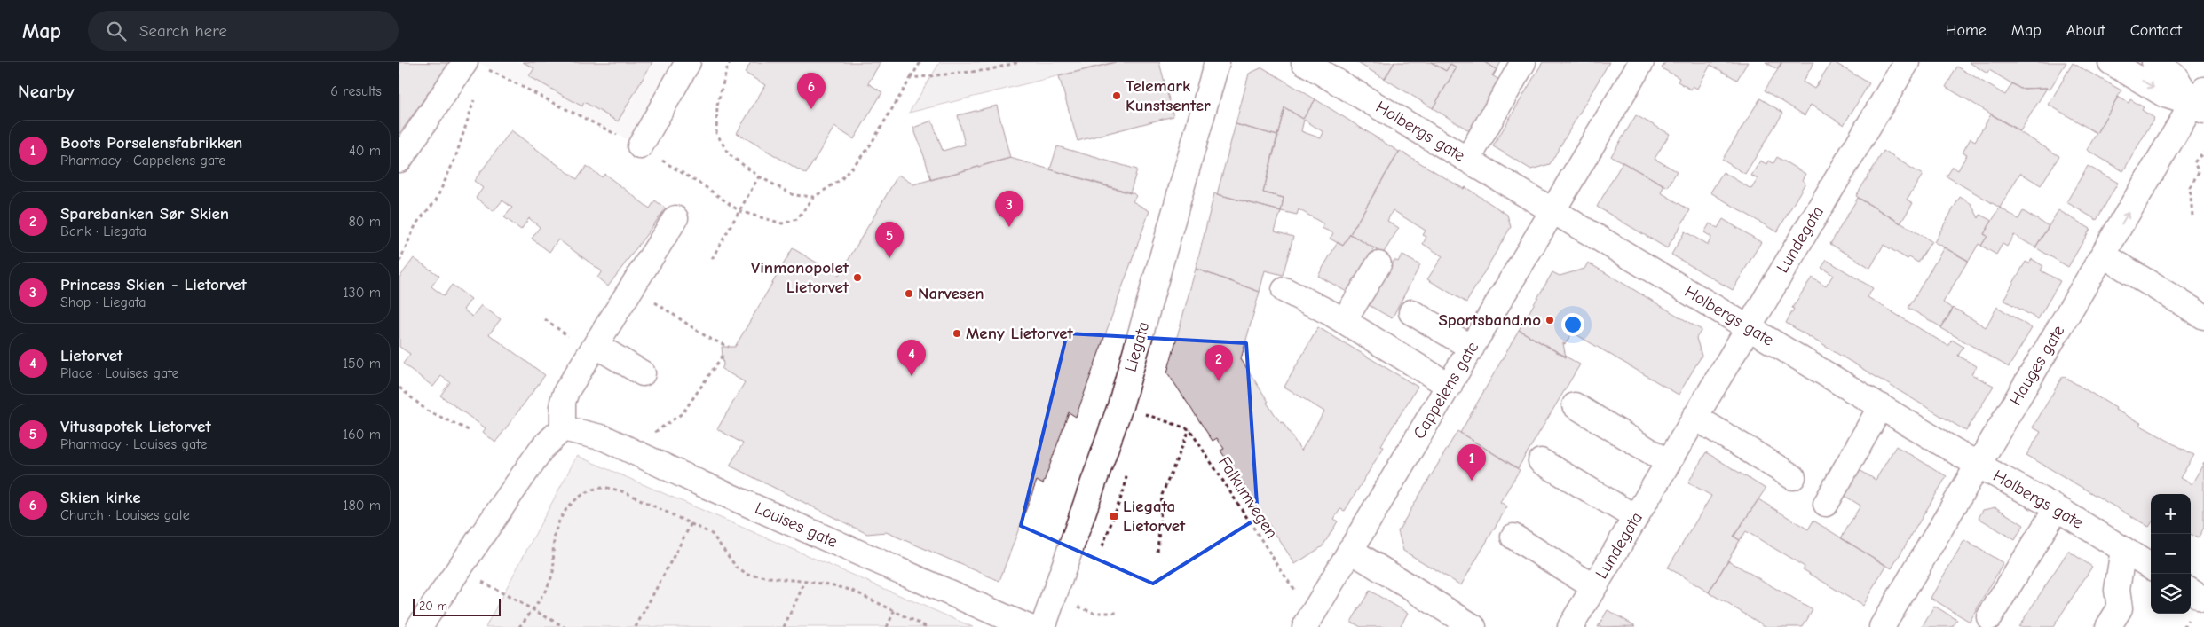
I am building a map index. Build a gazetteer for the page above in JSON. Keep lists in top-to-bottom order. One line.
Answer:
{"streets":{"street":["Holbergs gate","Lundegata","Liegata","Hauges gate","Cappelens gate","Louises gate"],"path":["Falkumvegen"]},"crossings":[["Holbergs gate","Lundegata"],["Holbergs gate","Hauges gate"],["Holbergs gate","Cappelens gate"],["Cappelens gate","Falkumvegen"]],"places":{"other":["Telemark Kunstsenter","Vinmonopolet Lietorvet","Narvesen","Sportsband.no","Meny Lietorvet"],"transit":["Liegata Lietorvet"]},"scale_bar":"20 m","page":{"header":"Map","search":"Search here","nav":["Home","Map","About","Contact"],"heading":["Nearby","6 results"],"pins":["6","3","5","4","2","1"],"list":[{"mark":"1","name":"Boots Porselensfabrikken","note":"Pharmacy · Cappelens gate","value":"40 m"},{"mark":"2","name":"Sparebanken Sør Skien","note":"Bank · Liegata","value":"80 m"},{"mark":"3","name":"Princess Skien - Lietorvet","note":"Shop · Liegata","value":"130 m"},{"mark":"4","name":"Lietorvet","note":"Place · Louises gate","value":"150 m"},{"mark":"5","name":"Vitusapotek Lietorvet","note":"Pharmacy · Louises gate","value":"160 m"},{"mark":"6","name":"Skien kirke","note":"Church · Louises gate","value":"180 m"}],"map_buttons":["+","−"],"scale":"20 m"}}
